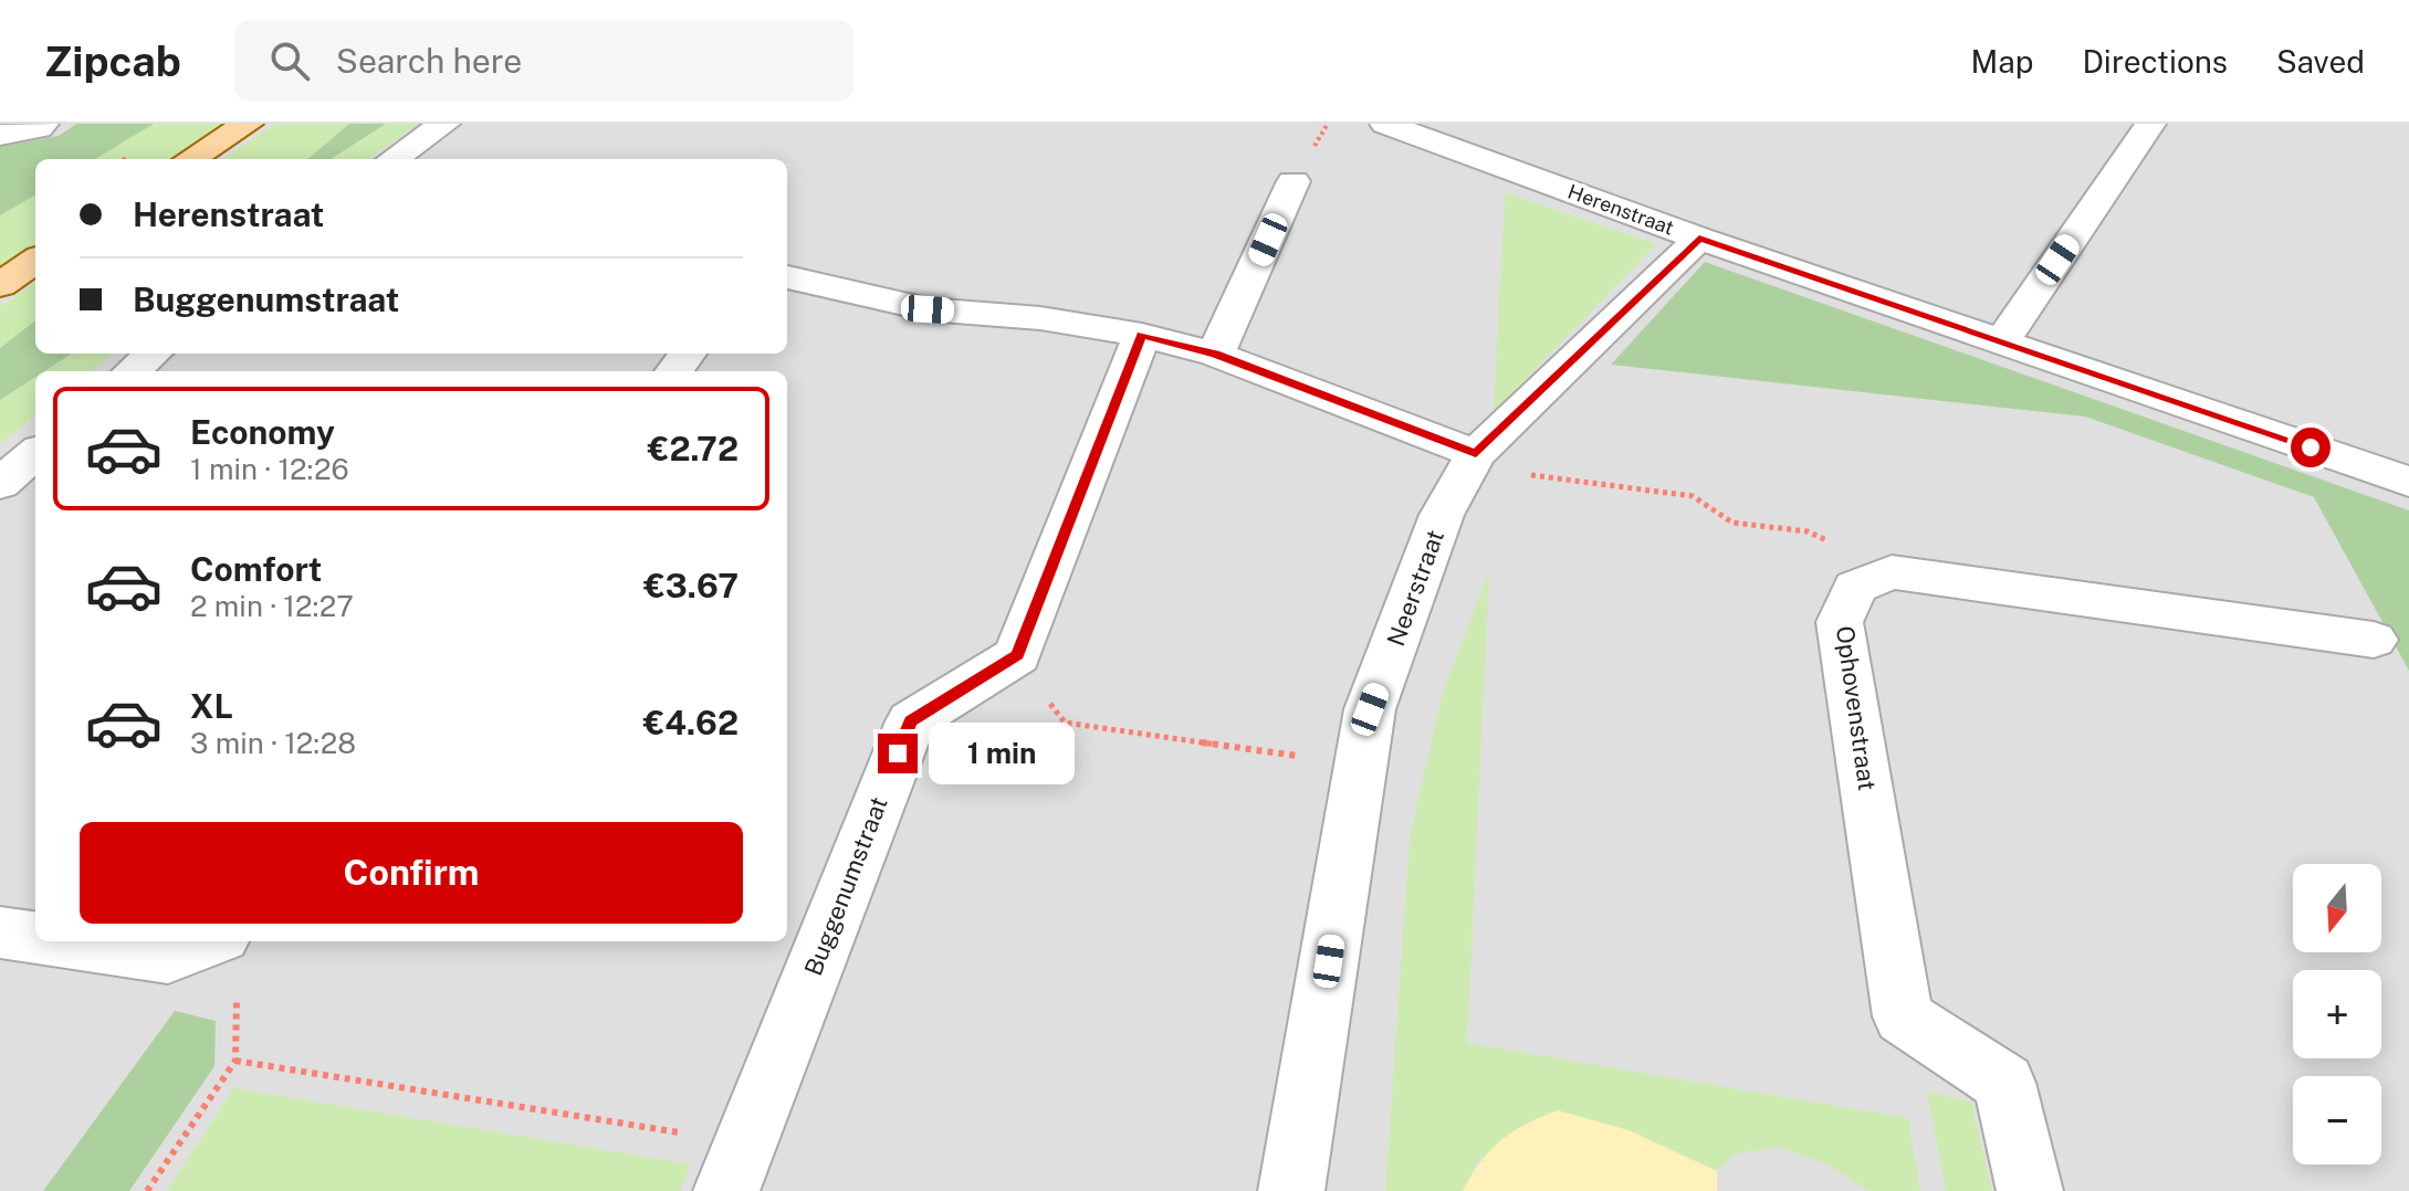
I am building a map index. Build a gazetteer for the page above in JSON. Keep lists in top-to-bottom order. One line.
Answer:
{"streets":{"street":["Herenstraat","Neerstraat","Ophovenstraat","Buggenumstraat"]},"crossings":[["Herenstraat","Neerstraat"]],"north":"bottom","page":{"header":"Zipcab","search":"Search here","nav":["Map","Directions","Saved"],"banner":["Herenstraat","Buggenumstraat"],"list":[{"name":"Economy","note":"1 min · 12:26","value":"€2.72"},{"name":"Comfort","note":"2 min · 12:27","value":"€3.67"},{"name":"XL","note":"3 min · 12:28","value":"€4.62"}],"bubble":"1 min","buttons":"Confirm","map_buttons":["+","−"]}}
